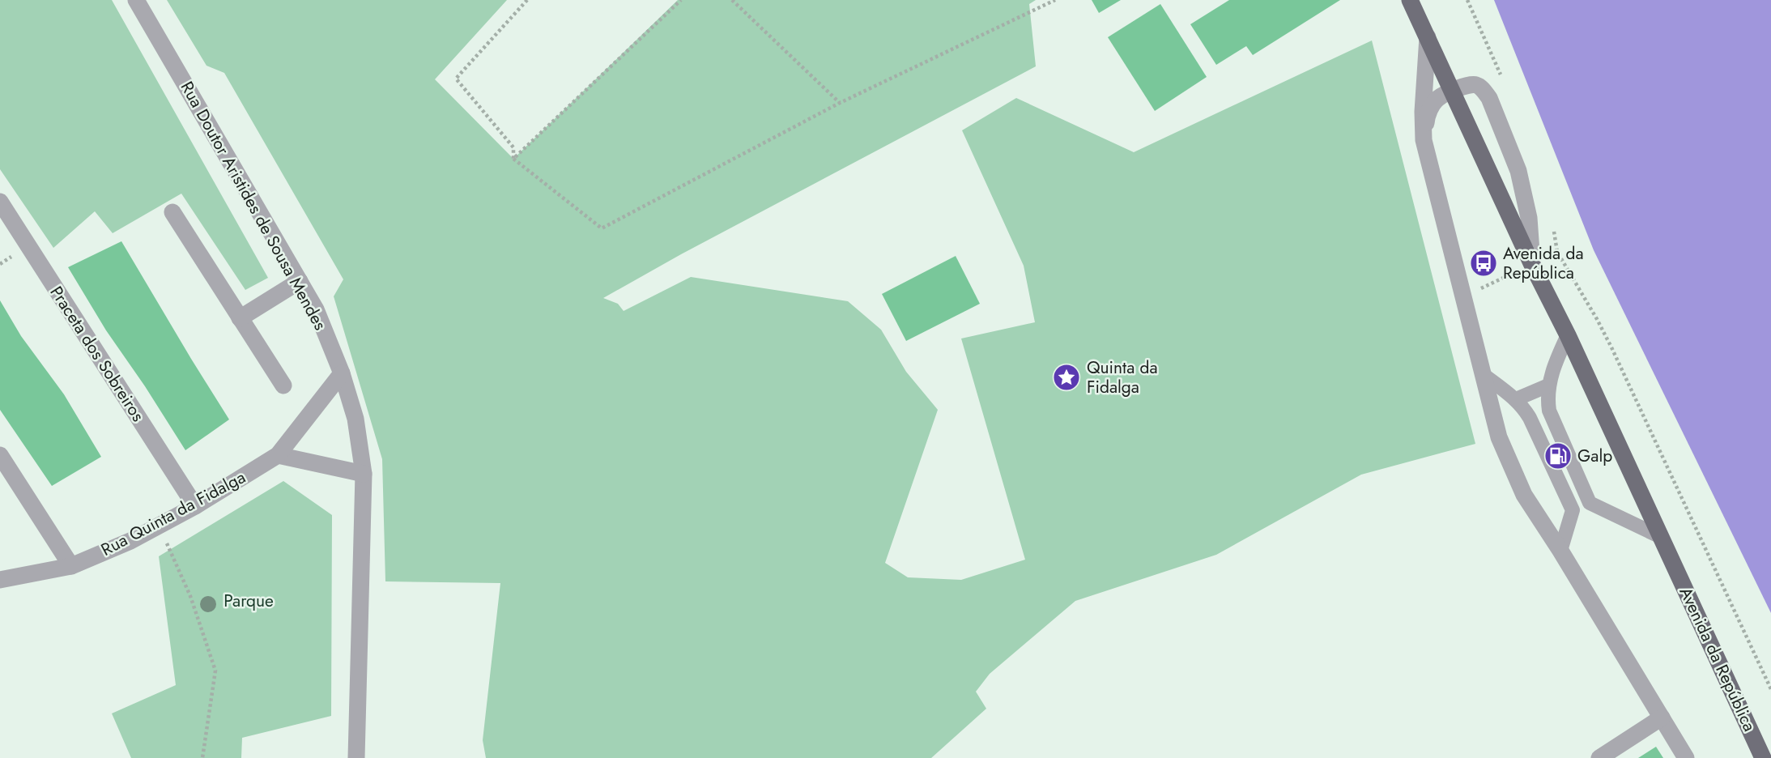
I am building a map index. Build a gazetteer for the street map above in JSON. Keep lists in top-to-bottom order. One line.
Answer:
{"streets":{"main road":["Avenida da República"],"street":["Rua Doutor Aristides de Sousa Mendes","Praceta dos Sobreiros","Rua Quinta da Fidalga"]},"crossings":[["Rua Doutor Aristides de Sousa Mendes","Rua Quinta da Fidalga"],["Praceta dos Sobreiros","Rua Quinta da Fidalga"]],"parks":["Parque"],"places":{"bus stop":["Avenida da República"],"place":["Quinta da Fidalga"],"fuel station":["Galp"]}}
